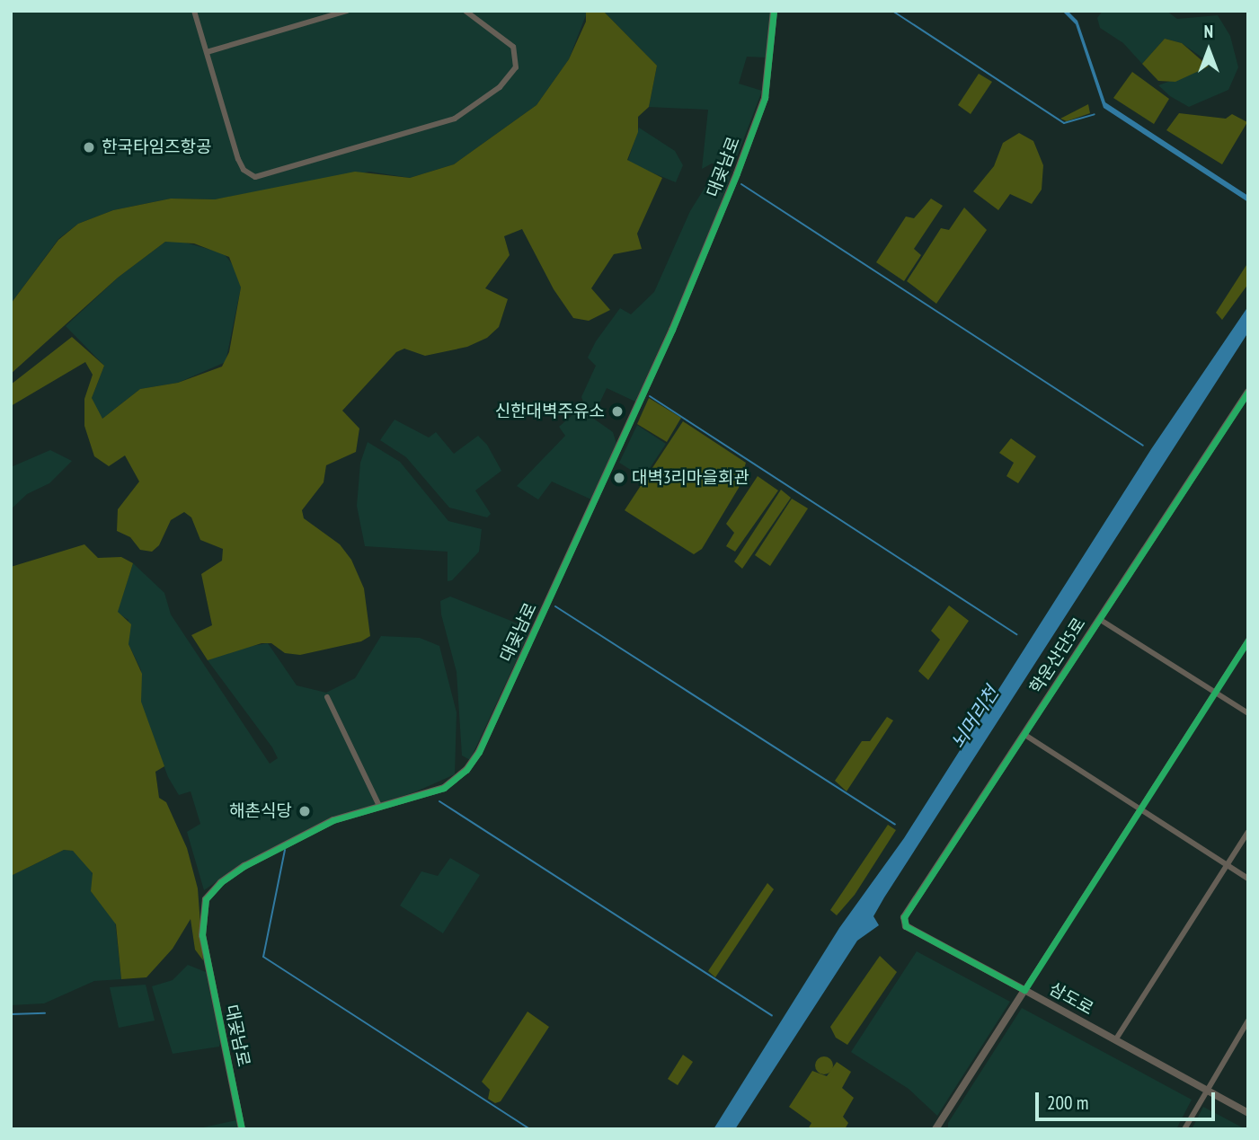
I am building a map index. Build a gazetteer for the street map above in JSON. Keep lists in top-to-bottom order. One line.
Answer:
{"streets":{"street":["대곶남로","학운산단5로","삼도로"]},"crossings":[["학운산단5로","삼도로"]],"water":["뇌머리천"],"places":["한국타임즈항공","신한대벽주유소","대벽3리마을회관","해촌식당"],"scale_bar":"200 m","north":"top"}
